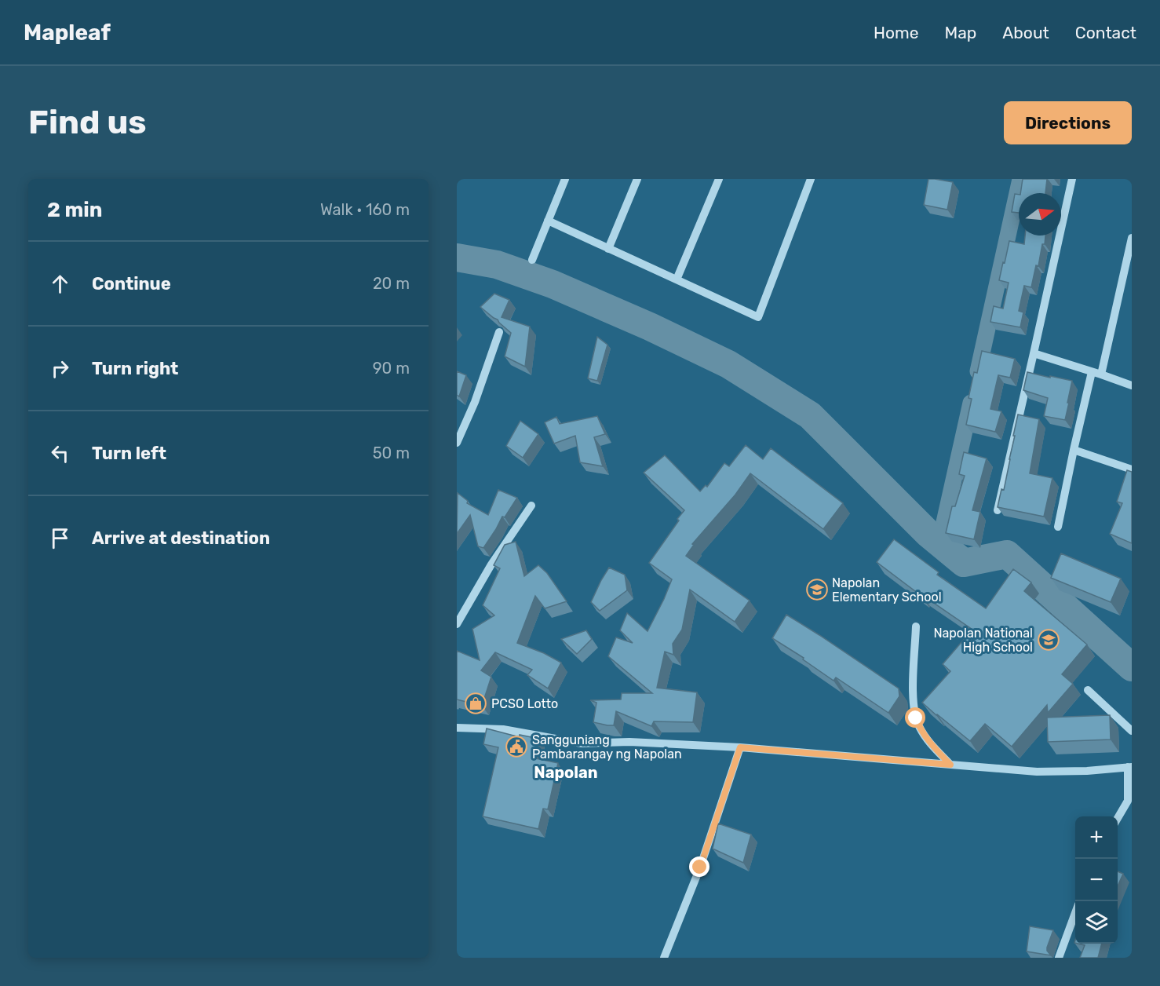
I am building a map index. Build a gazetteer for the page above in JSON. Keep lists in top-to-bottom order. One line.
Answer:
{"districts":["Napolan"],"places":{"school or university":["Napolan Elementary School","Napolan National High School"],"shop":["PCSO Lotto"],"public building":["Sangguniang Pambarangay ng Napolan"]},"north":"right","page":{"header":"Mapleaf","nav":["Home","Map","About","Contact"],"buttons":"Directions","title":"Find us","heading":["2 min","Walk · 160 m"],"list":[["Continue","20 m"],["Turn right","90 m"],["Turn left","50 m"],"Arrive at destination"],"map_buttons":["+","−"]}}
